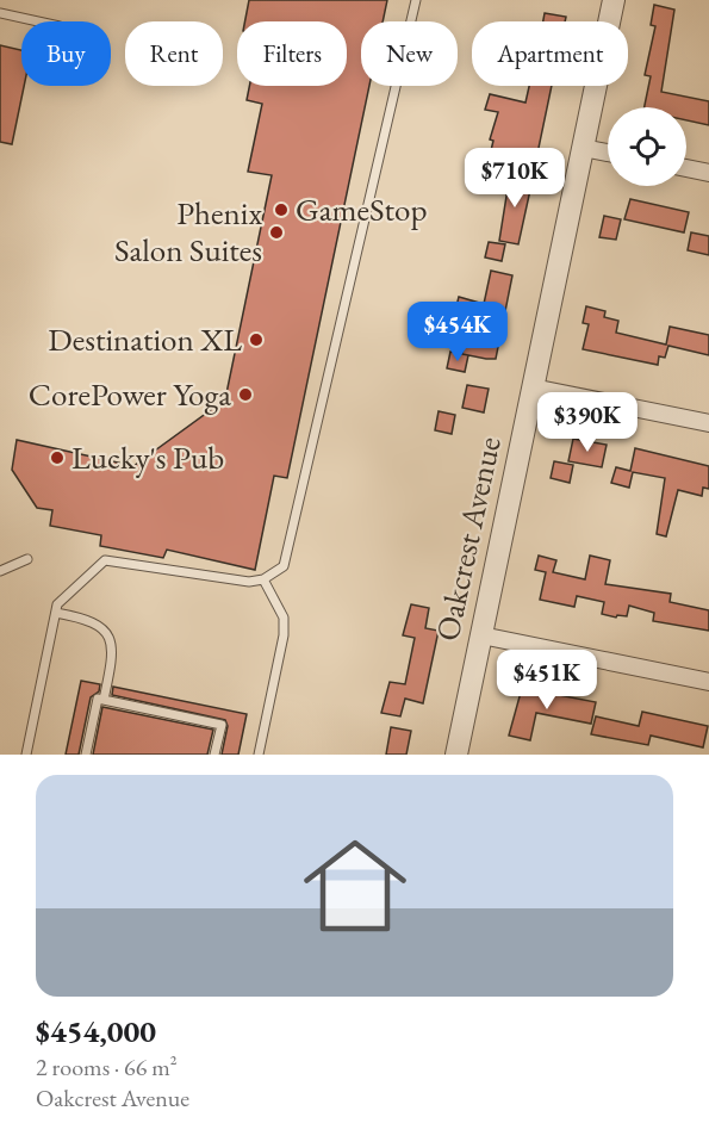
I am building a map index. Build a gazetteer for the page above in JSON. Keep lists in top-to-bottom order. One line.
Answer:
{"streets":{"street":["Oakcrest Avenue"]},"places":["GameStop","Phenix Salon Suites","Destination XL","CorePower Yoga","Lucky's Pub"],"page":{"chip":["Buy","Rent","Filters","New","Apartment"],"price":["$710K","$454K","$390K","$451K"],"list":[{"name":"$454,000","note":"2 rooms · 66 m² · Oakcrest Avenue"}]}}
